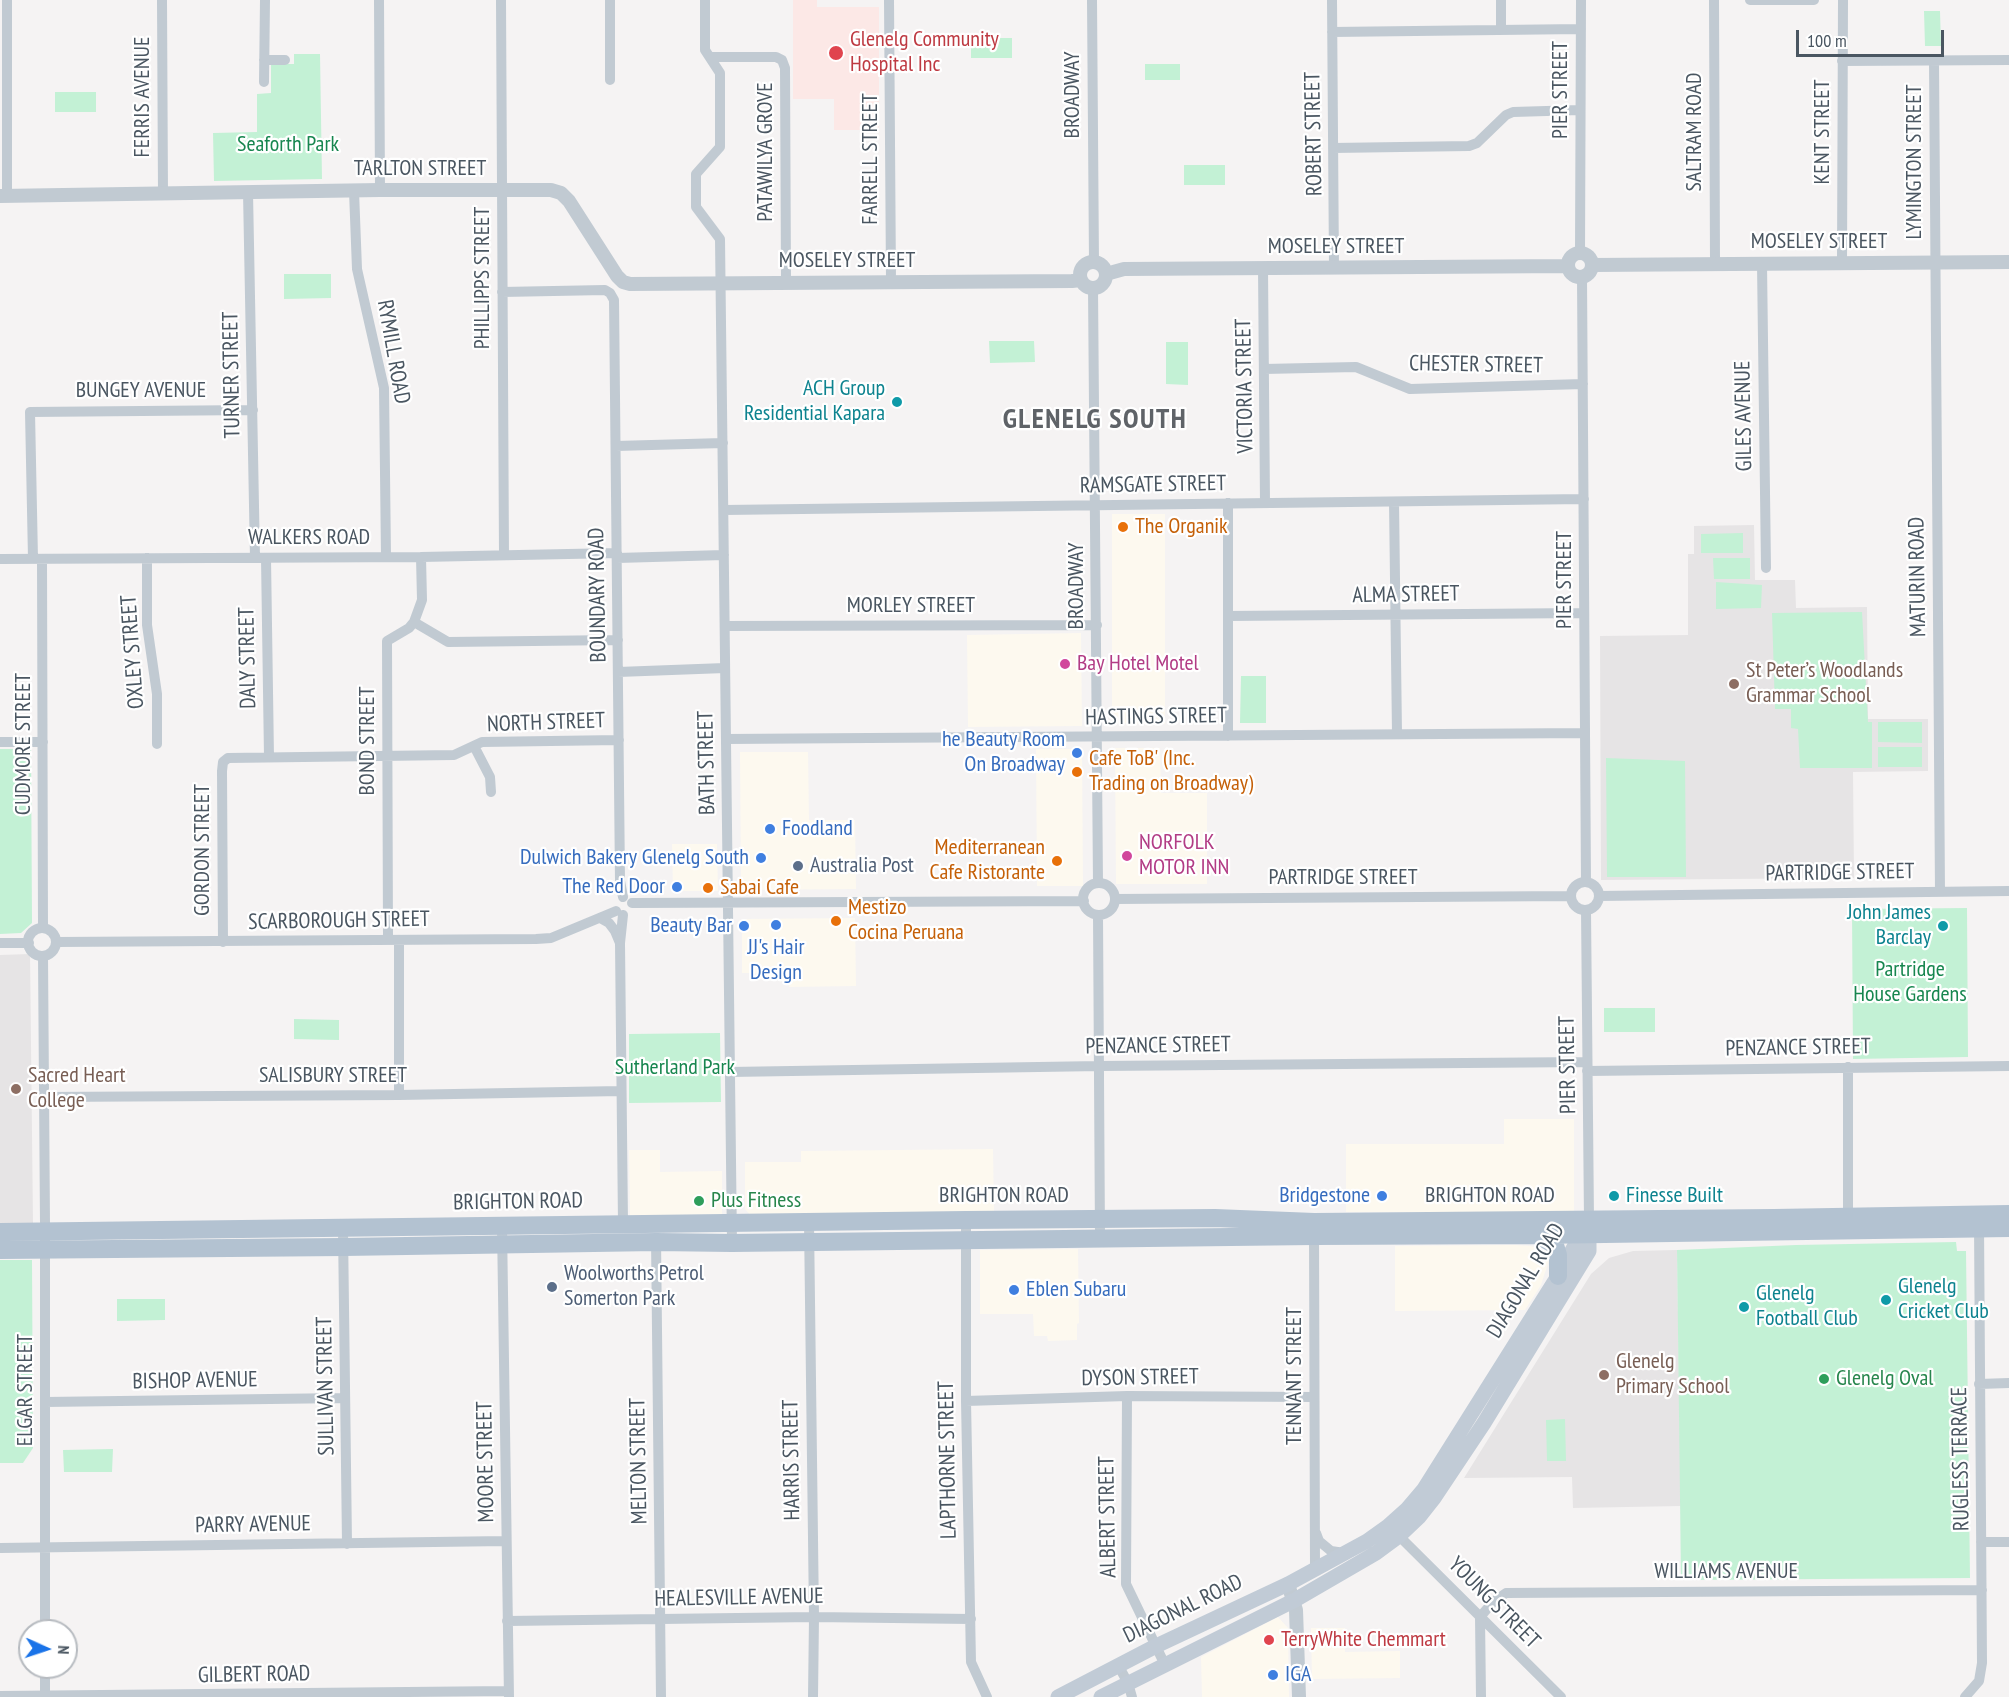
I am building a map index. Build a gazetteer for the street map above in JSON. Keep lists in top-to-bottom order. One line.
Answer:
{"streets":{"main road":["BRIGHTON ROAD","DIAGONAL ROAD"],"street":["PIER STREET","BROADWAY","FERRIS AVENUE","SALTRAM ROAD","KENT STREET","ROBERT STREET","PATAWILYA GROVE","FARRELL STREET","LYMINGTON STREET","TARLTON STREET","MOSELEY STREET","PHILLIPPS STREET","RYMILL ROAD","CHESTER STREET","TURNER STREET","VICTORIA STREET","BUNGEY AVENUE","GILES AVENUE","RAMSGATE STREET","WALKERS ROAD","MATURIN ROAD","BOUNDARY ROAD","ALMA STREET","MORLEY STREET","OXLEY STREET","DALY STREET","HASTINGS STREET","NORTH STREET","BOND STREET","CUDMORE STREET","BATH STREET","GORDON STREET","PARTRIDGE STREET","SCARBOROUGH STREET","PENZANCE STREET","SALISBURY STREET","TENNANT STREET","DYSON STREET","BISHOP AVENUE","SULLIVAN STREET","ELGAR STREET","RUGLESS TERRACE","HARRIS STREET","LAPTHORNE STREET","MELTON STREET","MOORE STREET","ALBERT STREET","PARRY AVENUE","WILLIAMS AVENUE","HEALESVILLE AVENUE","YOUNG STREET","GILBERT ROAD"]},"crossings":[["PIER STREET","MOSELEY STREET"],["PIER STREET","CHESTER STREET"],["PIER STREET","RAMSGATE STREET"],["PIER STREET","ALMA STREET"],["PIER STREET","HASTINGS STREET"],["PIER STREET","PARTRIDGE STREET"],["PIER STREET","PENZANCE STREET"],["PIER STREET","BRIGHTON ROAD"],["PIER STREET","DIAGONAL ROAD"],["BROADWAY","MOSELEY STREET"],["BROADWAY","RAMSGATE STREET"],["BROADWAY","MORLEY STREET"],["BROADWAY","HASTINGS STREET"],["BROADWAY","PARTRIDGE STREET"],["FERRIS AVENUE","TARLTON STREET"],["SALTRAM ROAD","MOSELEY STREET"],["KENT STREET","MOSELEY STREET"],["ROBERT STREET","MOSELEY STREET"],["PATAWILYA GROVE","MOSELEY STREET"],["PATAWILYA GROVE","BATH STREET"],["FARRELL STREET","MOSELEY STREET"],["LYMINGTON STREET","MOSELEY STREET"],["LYMINGTON STREET","MATURIN ROAD"],["TARLTON STREET","MOSELEY STREET"],["TARLTON STREET","PHILLIPPS STREET"],["TARLTON STREET","RYMILL ROAD"],["TARLTON STREET","TURNER STREET"],["TARLTON STREET","BATH STREET"],["MOSELEY STREET","VICTORIA STREET"],["MOSELEY STREET","GILES AVENUE"],["MOSELEY STREET","MATURIN ROAD"],["MOSELEY STREET","BATH STREET"],["PHILLIPPS STREET","WALKERS ROAD"],["PHILLIPPS STREET","BOUNDARY ROAD"],["RYMILL ROAD","WALKERS ROAD"],["CHESTER STREET","VICTORIA STREET"],["TURNER STREET","BUNGEY AVENUE"],["TURNER STREET","WALKERS ROAD"],["TURNER STREET","DALY STREET"],["VICTORIA STREET","RAMSGATE STREET"],["BUNGEY AVENUE","CUDMORE STREET"],["RAMSGATE STREET","BATH STREET"],["WALKERS ROAD","BOUNDARY ROAD"],["WALKERS ROAD","OXLEY STREET"],["WALKERS ROAD","DALY STREET"],["WALKERS ROAD","CUDMORE STREET"],["WALKERS ROAD","BATH STREET"],["MATURIN ROAD","PARTRIDGE STREET"],["BOUNDARY ROAD","NORTH STREET"],["MORLEY STREET","BATH STREET"],["DALY STREET","NORTH STREET"],["HASTINGS STREET","BATH STREET"],["NORTH STREET","BOND STREET"],["NORTH STREET","GORDON STREET"],["BOND STREET","SCARBOROUGH STREET"],["BOND STREET","SALISBURY STREET"],["CUDMORE STREET","SCARBOROUGH STREET"],["BATH STREET","PENZANCE STREET"],["BATH STREET","BRIGHTON ROAD"],["GORDON STREET","SCARBOROUGH STREET"],["BRIGHTON ROAD","DIAGONAL ROAD"],["BRIGHTON ROAD","TENNANT STREET"],["BRIGHTON ROAD","SULLIVAN STREET"],["BRIGHTON ROAD","ELGAR STREET"],["BRIGHTON ROAD","RUGLESS TERRACE"],["BRIGHTON ROAD","HARRIS STREET"],["BRIGHTON ROAD","LAPTHORNE STREET"],["BRIGHTON ROAD","MELTON STREET"],["BRIGHTON ROAD","MOORE STREET"],["DIAGONAL ROAD","TENNANT STREET"],["DIAGONAL ROAD","ALBERT STREET"],["DIAGONAL ROAD","YOUNG STREET"],["TENNANT STREET","DYSON STREET"],["DYSON STREET","LAPTHORNE STREET"],["DYSON STREET","ALBERT STREET"],["BISHOP AVENUE","SULLIVAN STREET"],["BISHOP AVENUE","ELGAR STREET"],["SULLIVAN STREET","PARRY AVENUE"],["ELGAR STREET","PARRY AVENUE"],["RUGLESS TERRACE","WILLIAMS AVENUE"],["HARRIS STREET","HEALESVILLE AVENUE"],["LAPTHORNE STREET","HEALESVILLE AVENUE"],["MELTON STREET","HEALESVILLE AVENUE"],["MOORE STREET","PARRY AVENUE"],["MOORE STREET","HEALESVILLE AVENUE"],["MOORE STREET","GILBERT ROAD"],["WILLIAMS AVENUE","YOUNG STREET"]],"districts":["GLENELG SOUTH"],"parks":["Seaforth Park","Partridge House Gardens","Sutherland Park"],"places":["Glenelg Community Hospital Inc","ACH Group Residential Kapara","The Organik","Bay Hotel Motel","St Peter’s Woodlands Grammar School","he Beauty Room On Broadway","Cafe ToB' (Inc. Trading on Broadway)","Foodland","NORFOLK MOTOR INN","Dulwich Bakery Glenelg South","Mediterranean Cafe Ristorante","Australia Post","The Red Door","Sabai Cafe","Mestizo Cocina Peruana","JJ's Hair Design","Beauty Bar","John James Barclay","Sacred Heart College","Bridgestone","Finesse Built","Plus Fitness","Woolworths Petrol Somerton Park","Eblen Subaru","Glenelg Cricket Club","Glenelg Football Club","Glenelg Primary School","Glenelg Oval","TerryWhite Chemmart","IGA"],"scale_bar":"100 m","north":"right"}
